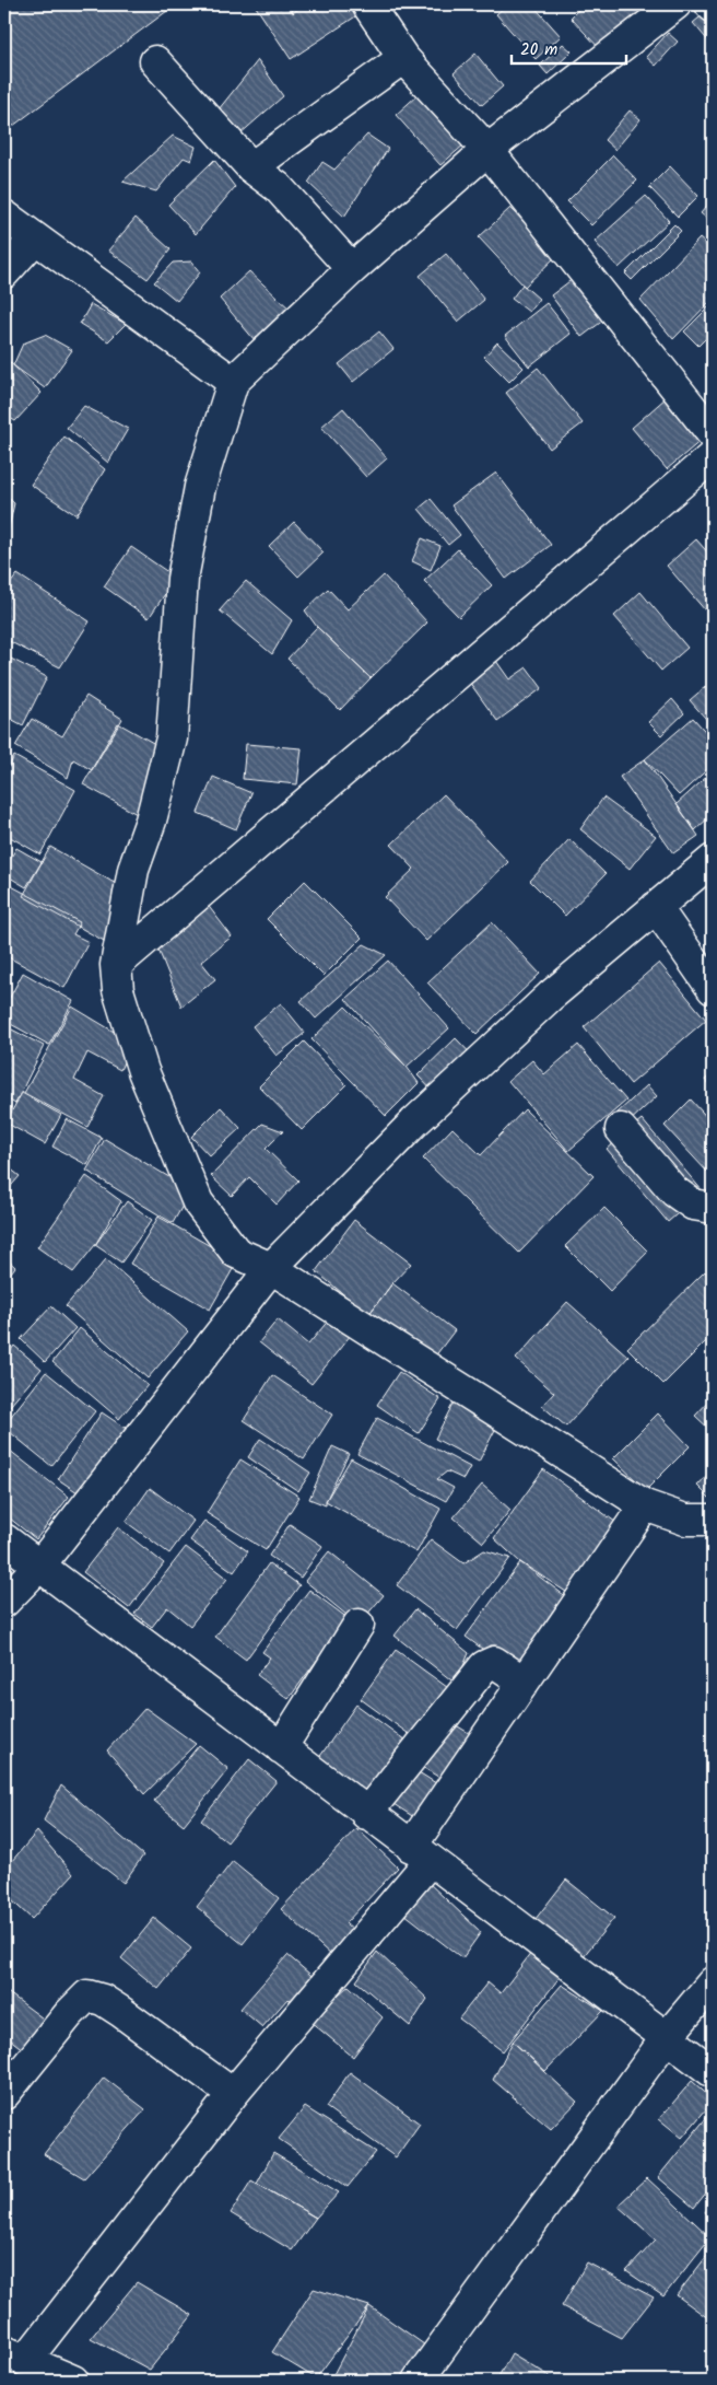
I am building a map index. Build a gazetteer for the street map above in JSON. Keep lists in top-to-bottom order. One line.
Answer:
{"scale_bar":"20 m"}
